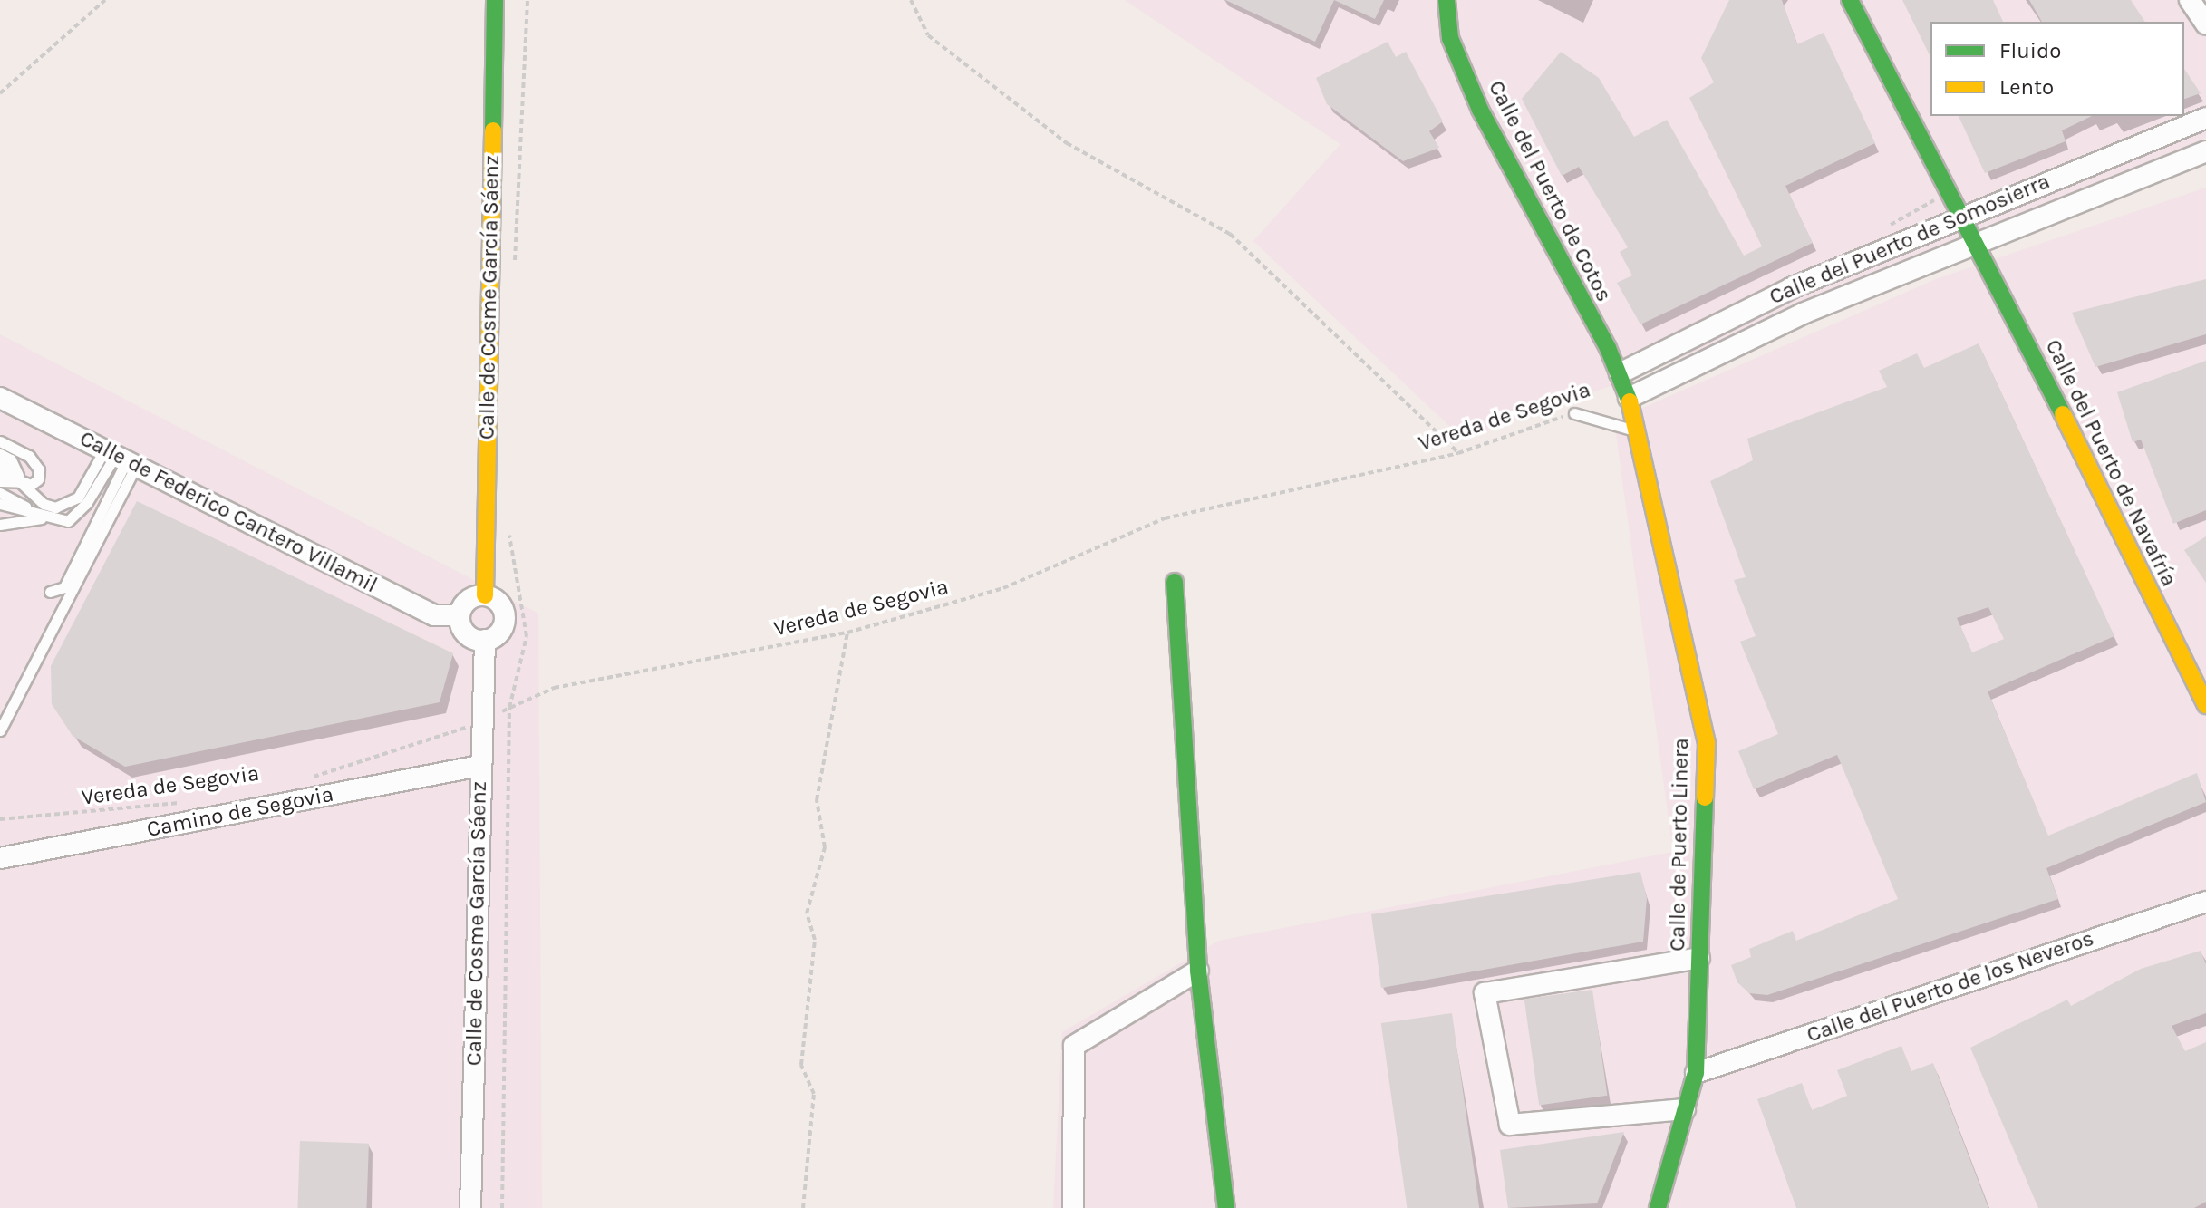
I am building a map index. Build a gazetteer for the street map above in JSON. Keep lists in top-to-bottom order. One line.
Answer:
{"streets":{"street":["Calle del Puerto de Cotos","Calle del Puerto de Somosierra","Calle de Cosme García Sáenz","Calle del Puerto de Navafría","Calle de Federico Cantero Villamil","Camino de Segovia","Calle de Puerto Linera","Calle del Puerto de los Neveros"],"path":["Vereda de Segovia"]},"crossings":[["Calle del Puerto de Cotos","Calle del Puerto de Somosierra"],["Calle del Puerto de Cotos","Calle de Puerto Linera"],["Calle del Puerto de Somosierra","Calle del Puerto de Navafría"],["Calle del Puerto de Somosierra","Calle de Puerto Linera"],["Calle de Cosme García Sáenz","Vereda de Segovia"],["Calle de Cosme García Sáenz","Calle de Federico Cantero Villamil"],["Calle de Cosme García Sáenz","Camino de Segovia"],["Calle de Puerto Linera","Calle del Puerto de los Neveros"]],"legend":["Fluido","Lento"]}
